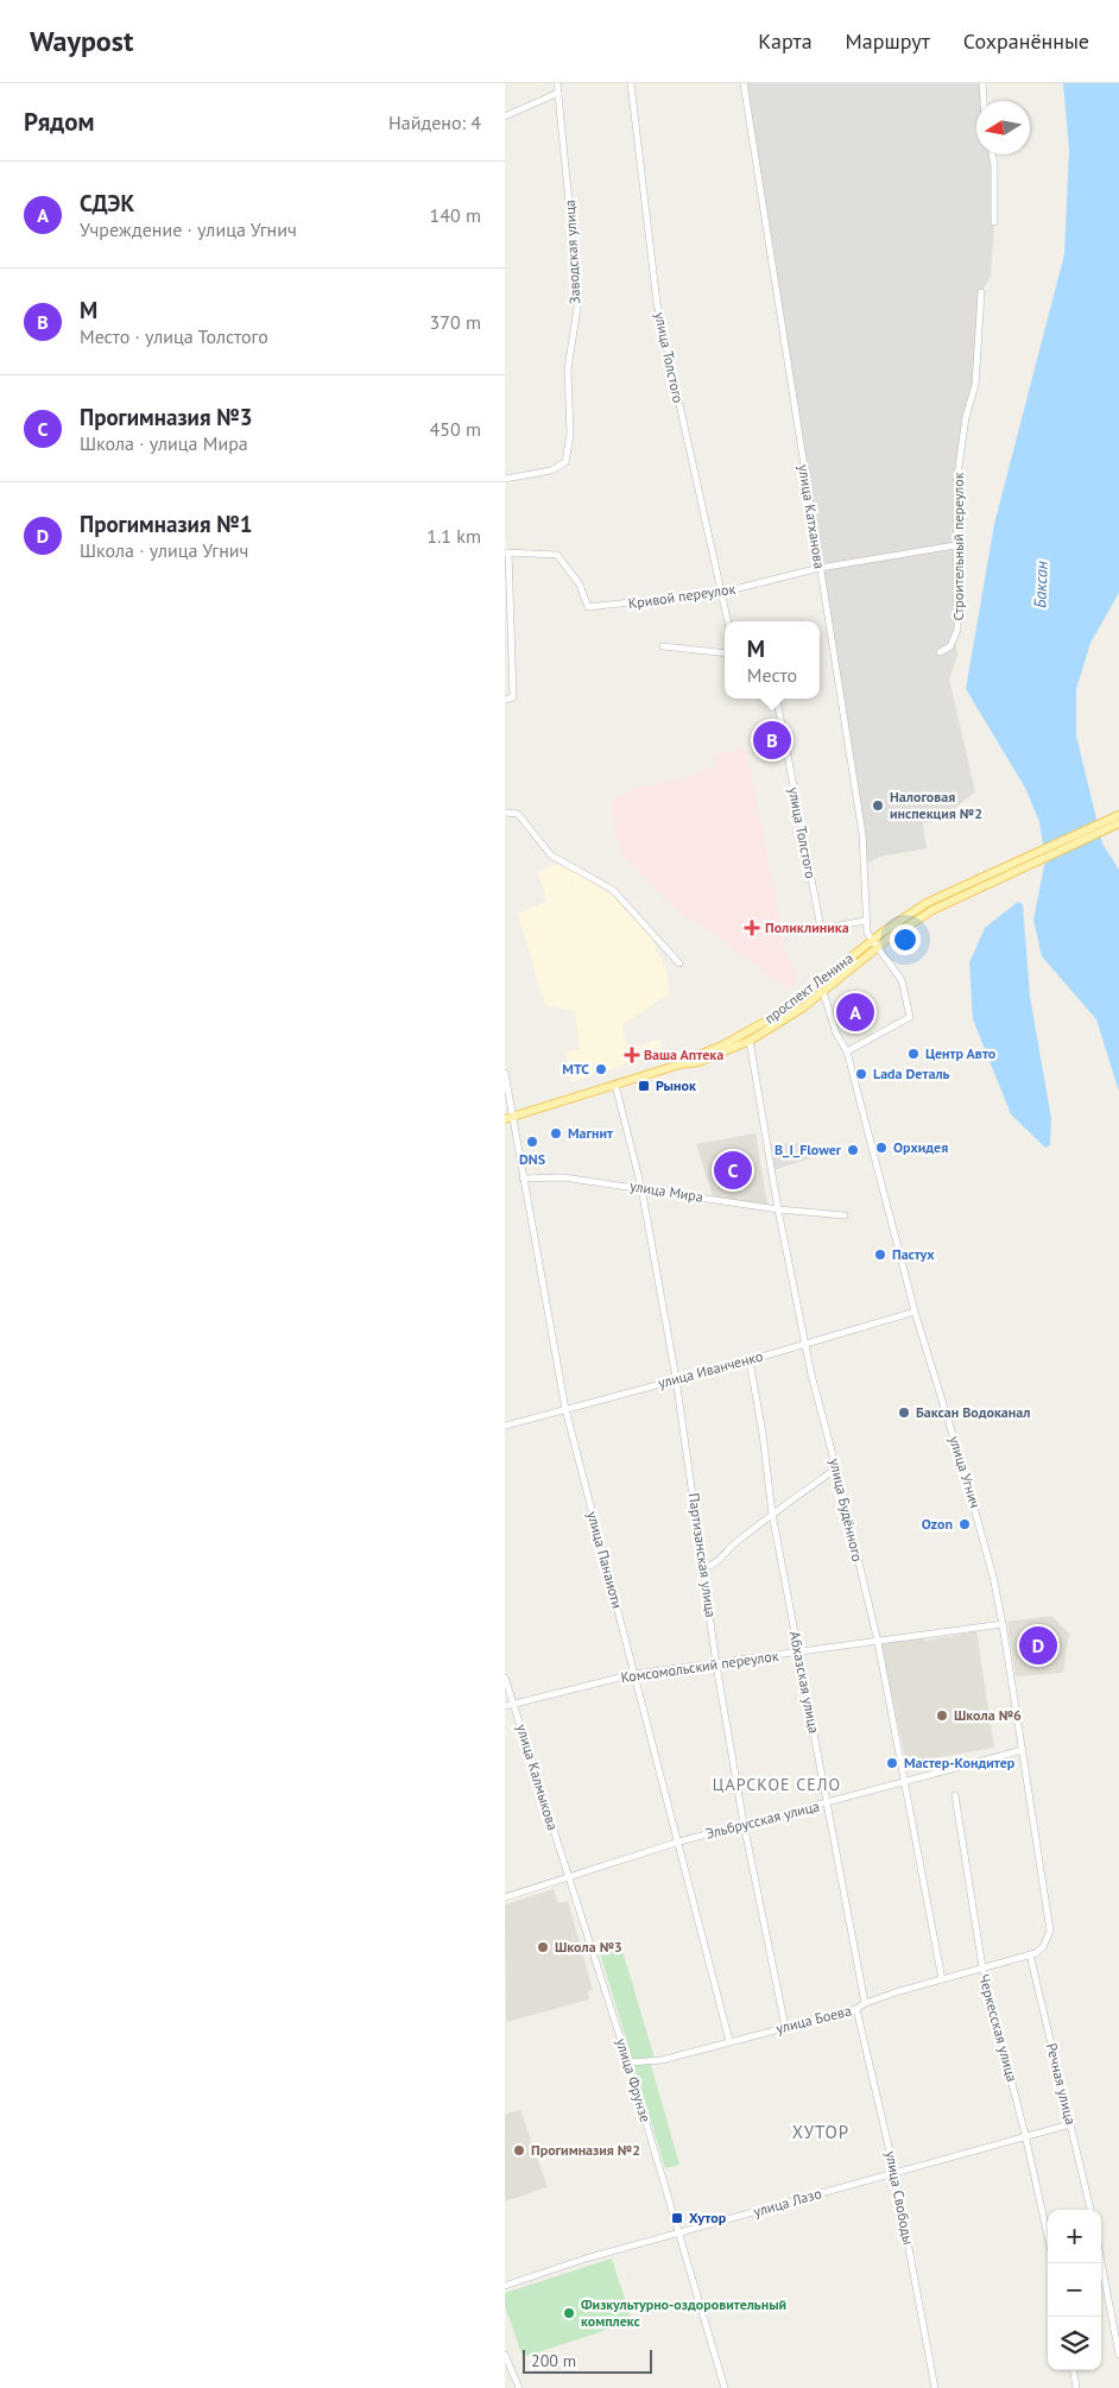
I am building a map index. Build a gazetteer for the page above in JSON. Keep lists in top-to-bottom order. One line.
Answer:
{"streets":{"main road":["проспект Ленина"],"street":["Заводская улица","улица Толстого","улица Катханова","Строительный переулок","Кривой переулок","улица Мира","улица Иванченко","улица Угнич","улица Будённого","Партизанская улица","улица Панаиоти","Комсомольский переулок","Абхазская улица","улица Калмыкова","Эльбрусская улица","улица Боева","Черкесская улица","улица Фрунзе","Речная улица","улица Свободы","улица Лазо"]},"crossings":[["улица Толстого","улица Катханова"],["улица Толстого","Кривой переулок"],["улица Катханова","Кривой переулок"],["улица Катханова","проспект Ленина"],["улица Катханова","улица Угнич"],["Строительный переулок","Кривой переулок"],["проспект Ленина","улица Угнич"],["проспект Ленина","улица Будённого"],["проспект Ленина","Партизанская улица"],["проспект Ленина","улица Панаиоти"],["улица Мира","улица Будённого"],["улица Мира","Партизанская улица"],["улица Мира","улица Панаиоти"],["улица Иванченко","улица Угнич"],["улица Иванченко","улица Будённого"],["улица Иванченко","Партизанская улица"],["улица Иванченко","улица Панаиоти"],["улица Иванченко","Абхазская улица"],["улица Угнич","Комсомольский переулок"],["улица Угнич","Эльбрусская улица"],["улица Угнич","улица Боева"],["улица Угнич","Речная улица"],["улица Будённого","Комсомольский переулок"],["улица Будённого","Эльбрусская улица"],["улица Будённого","улица Боева"],["Партизанская улица","Комсомольский переулок"],["Партизанская улица","Эльбрусская улица"],["Партизанская улица","улица Боева"],["улица Панаиоти","Комсомольский переулок"],["улица Панаиоти","Эльбрусская улица"],["улица Панаиоти","улица Боева"],["Комсомольский переулок","Абхазская улица"],["Комсомольский переулок","улица Калмыкова"],["Абхазская улица","Эльбрусская улица"],["Абхазская улица","улица Боева"],["улица Калмыкова","Эльбрусская улица"],["улица Калмыкова","улица Фрунзе"],["Эльбрусская улица","улица Фрунзе"],["улица Боева","Черкесская улица"],["улица Боева","улица Фрунзе"],["улица Боева","Речная улица"],["улица Боева","улица Свободы"],["Черкесская улица","улица Лазо"],["улица Фрунзе","улица Лазо"],["Речная улица","улица Лазо"],["улица Свободы","улица Лазо"]],"districts":["ЦАРСКОЕ СЕЛО","ХУТОР"],"water":["Баксан"],"places":{"other":["Налоговая инспекция №2","Центр Авто","МТС","Lada Dеталь","Магнит","DNS","Орхидея","B_I_Flower","Пастух","Баксан Водоканал","Ozon","Школа №6","Мастер-Кондитер","Школа №3","Прогимназия №2","Физкультурно-оздоровительный комплекс"],"health":["Поликлиника","Ваша Аптека"],"transit":["Рынок","Хутор"]},"scale_bar":"200 m","north":"left","page":{"header":"Waypost","nav":["Карта","Маршрут","Сохранённые"],"heading":["Рядом","Найдено: 4"],"list":[{"mark":"A","name":"СДЭК","note":"Учреждение · улица Угнич","value":"140 m"},{"mark":"B","name":"М","note":"Место · улица Толстого","value":"370 m"},{"mark":"C","name":"Прогимназия №3","note":"Школа · улица Мира","value":"450 m"},{"mark":"D","name":"Прогимназия №1","note":"Школа · улица Угнич","value":"1.1 km"}],"popup":["М","Место"],"pins":["B","A","C","D"],"map_buttons":["+","−"],"scale":"200 m"}}
